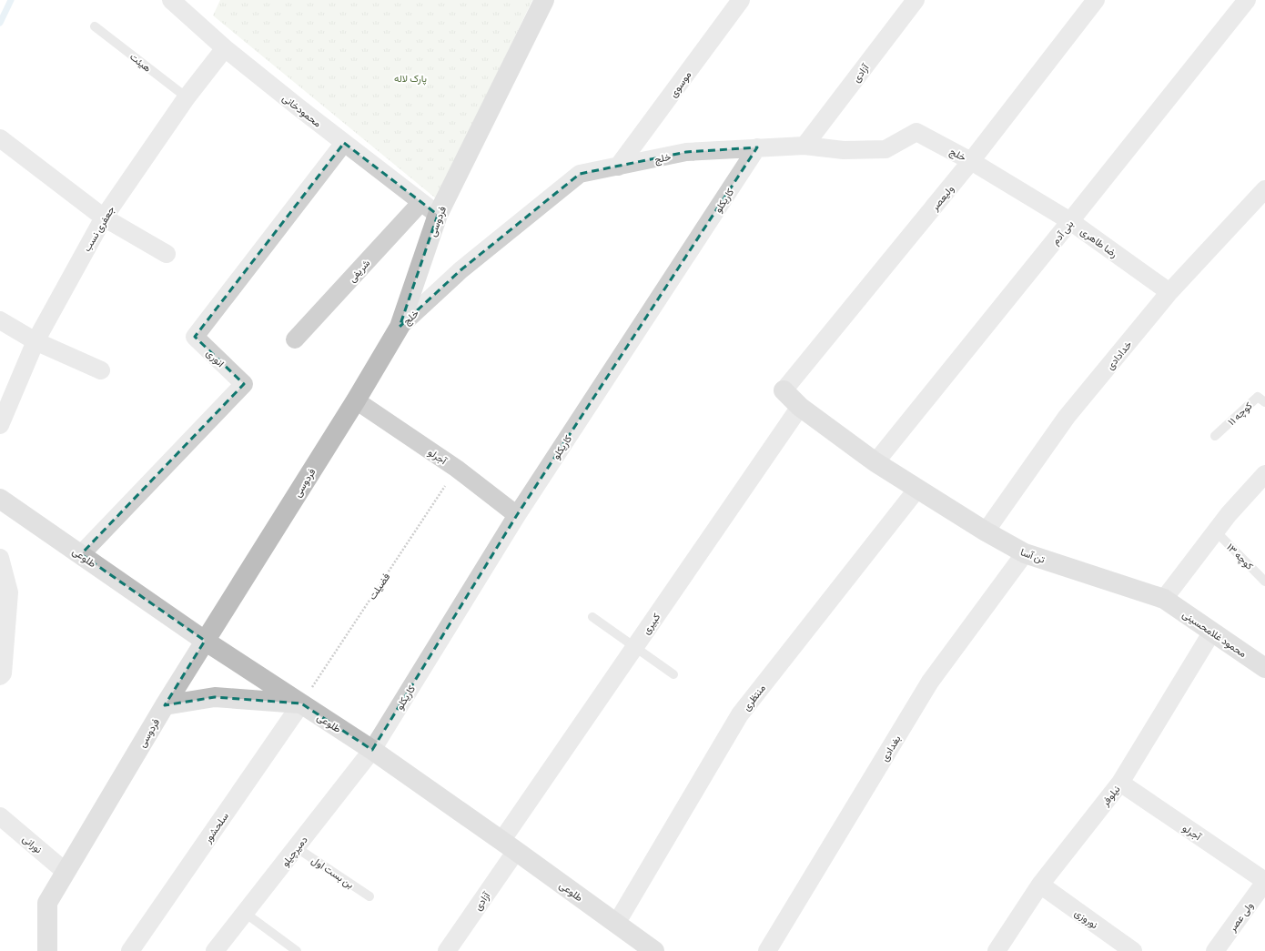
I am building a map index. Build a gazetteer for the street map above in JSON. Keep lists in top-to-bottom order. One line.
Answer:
{"streets":{"street":["آزادی","موسوی","محمودخانی","خلج","ولیعصر","کاریکلو","فردوسی","جعفری نسب","بنی آدم","رضا طاهری","شریفی","خدادادی","انوری","آجرلو","تن آسا","طلوعی","کبیری","محمود غلامحسینی","منتظری","بغدادی","نیلوفر","سلحشور","نورانی","دمیرچیلو","ولی عصر","نوروزی"],"lane":["هیئت","کوچه ۱۱","کوچه ۱۳","بن بست اول"],"path":["فضیلت"]},"crossings":[["هیئت","جعفری نسب"],["آزادی","خلج"],["آزادی","طلوعی"],["آزادی","کبیری"],["موسوی","خلج"],["محمودخانی","فردوسی"],["محمودخانی","جعفری نسب"],["محمودخانی","شریفی"],["محمودخانی","انوری"],["خلج","ولیعصر"],["خلج","کاریکلو"],["خلج","فردوسی"],["خلج","رضا طاهری"],["ولیعصر","رضا طاهری"],["ولیعصر","تن آسا"],["کاریکلو","آجرلو"],["کاریکلو","طلوعی"],["کاریکلو","دمیرچیلو"],["فردوسی","آجرلو"],["فردوسی","طلوعی"],["فردوسی","نورانی"],["بنی آدم","رضا طاهری"],["بنی آدم","تن آسا"],["رضا طاهری","خدادادی"],["خدادادی","تن آسا"],["انوری","طلوعی"],["آجرلو","فضیلت"],["آجرلو","نیلوفر"],["آجرلو","ولی عصر"],["تن آسا","کبیری"],["تن آسا","محمود غلامحسینی"],["تن آسا","منتظری"],["تن آسا","بغدادی"],["طلوعی","فضیلت"],["طلوعی","کبیری"],["طلوعی","منتظری"],["طلوعی","سلحشور"],["طلوعی","دمیرچیلو"],["فضیلت","سلحشور"],["محمود غلامحسینی","نیلوفر"],["نیلوفر","نوروزی"],["دمیرچیلو","بن بست اول"]],"parks":["پارک لاله"]}
